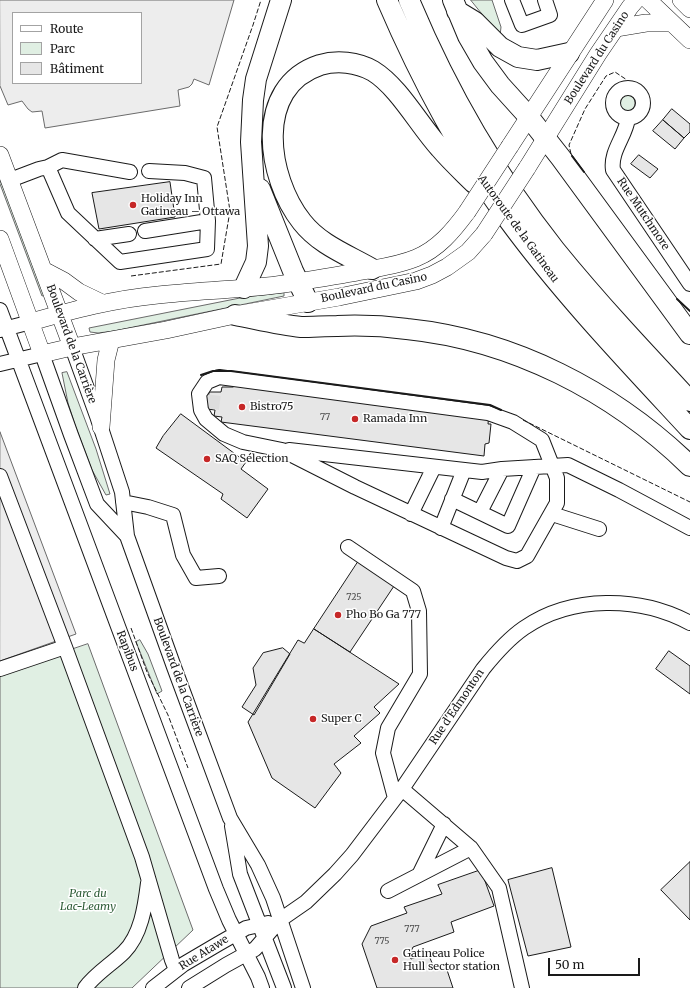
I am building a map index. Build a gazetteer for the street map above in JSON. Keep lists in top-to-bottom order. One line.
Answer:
{"streets":{"highway":["Autoroute de la Gatineau"],"main road":["Boulevard du Casino","Boulevard de la Carrière"],"street":["Rue Mutchmore","Rapibus","Rue d'Edmonton","Rue Atawe"]},"crossings":[["Boulevard du Casino","Boulevard de la Carrière"],["Boulevard du Casino","Rapibus"],["Boulevard de la Carrière","Rue d'Edmonton"],["Boulevard de la Carrière","Rue Atawe"],["Rapibus","Rue Atawe"]],"parks":["Parc du Lac-Leamy"],"places":["Holiday Inn Gatineau – Ottawa","Bistro75","Ramada Inn","SAQ Sélection","Pho Bo Ga 777","Super C","Gatineau Police Hull sector station"],"house_numbers":["77","725","777","775"],"legend":["Route","Parc","Bâtiment"],"scale_bar":"50 m"}
